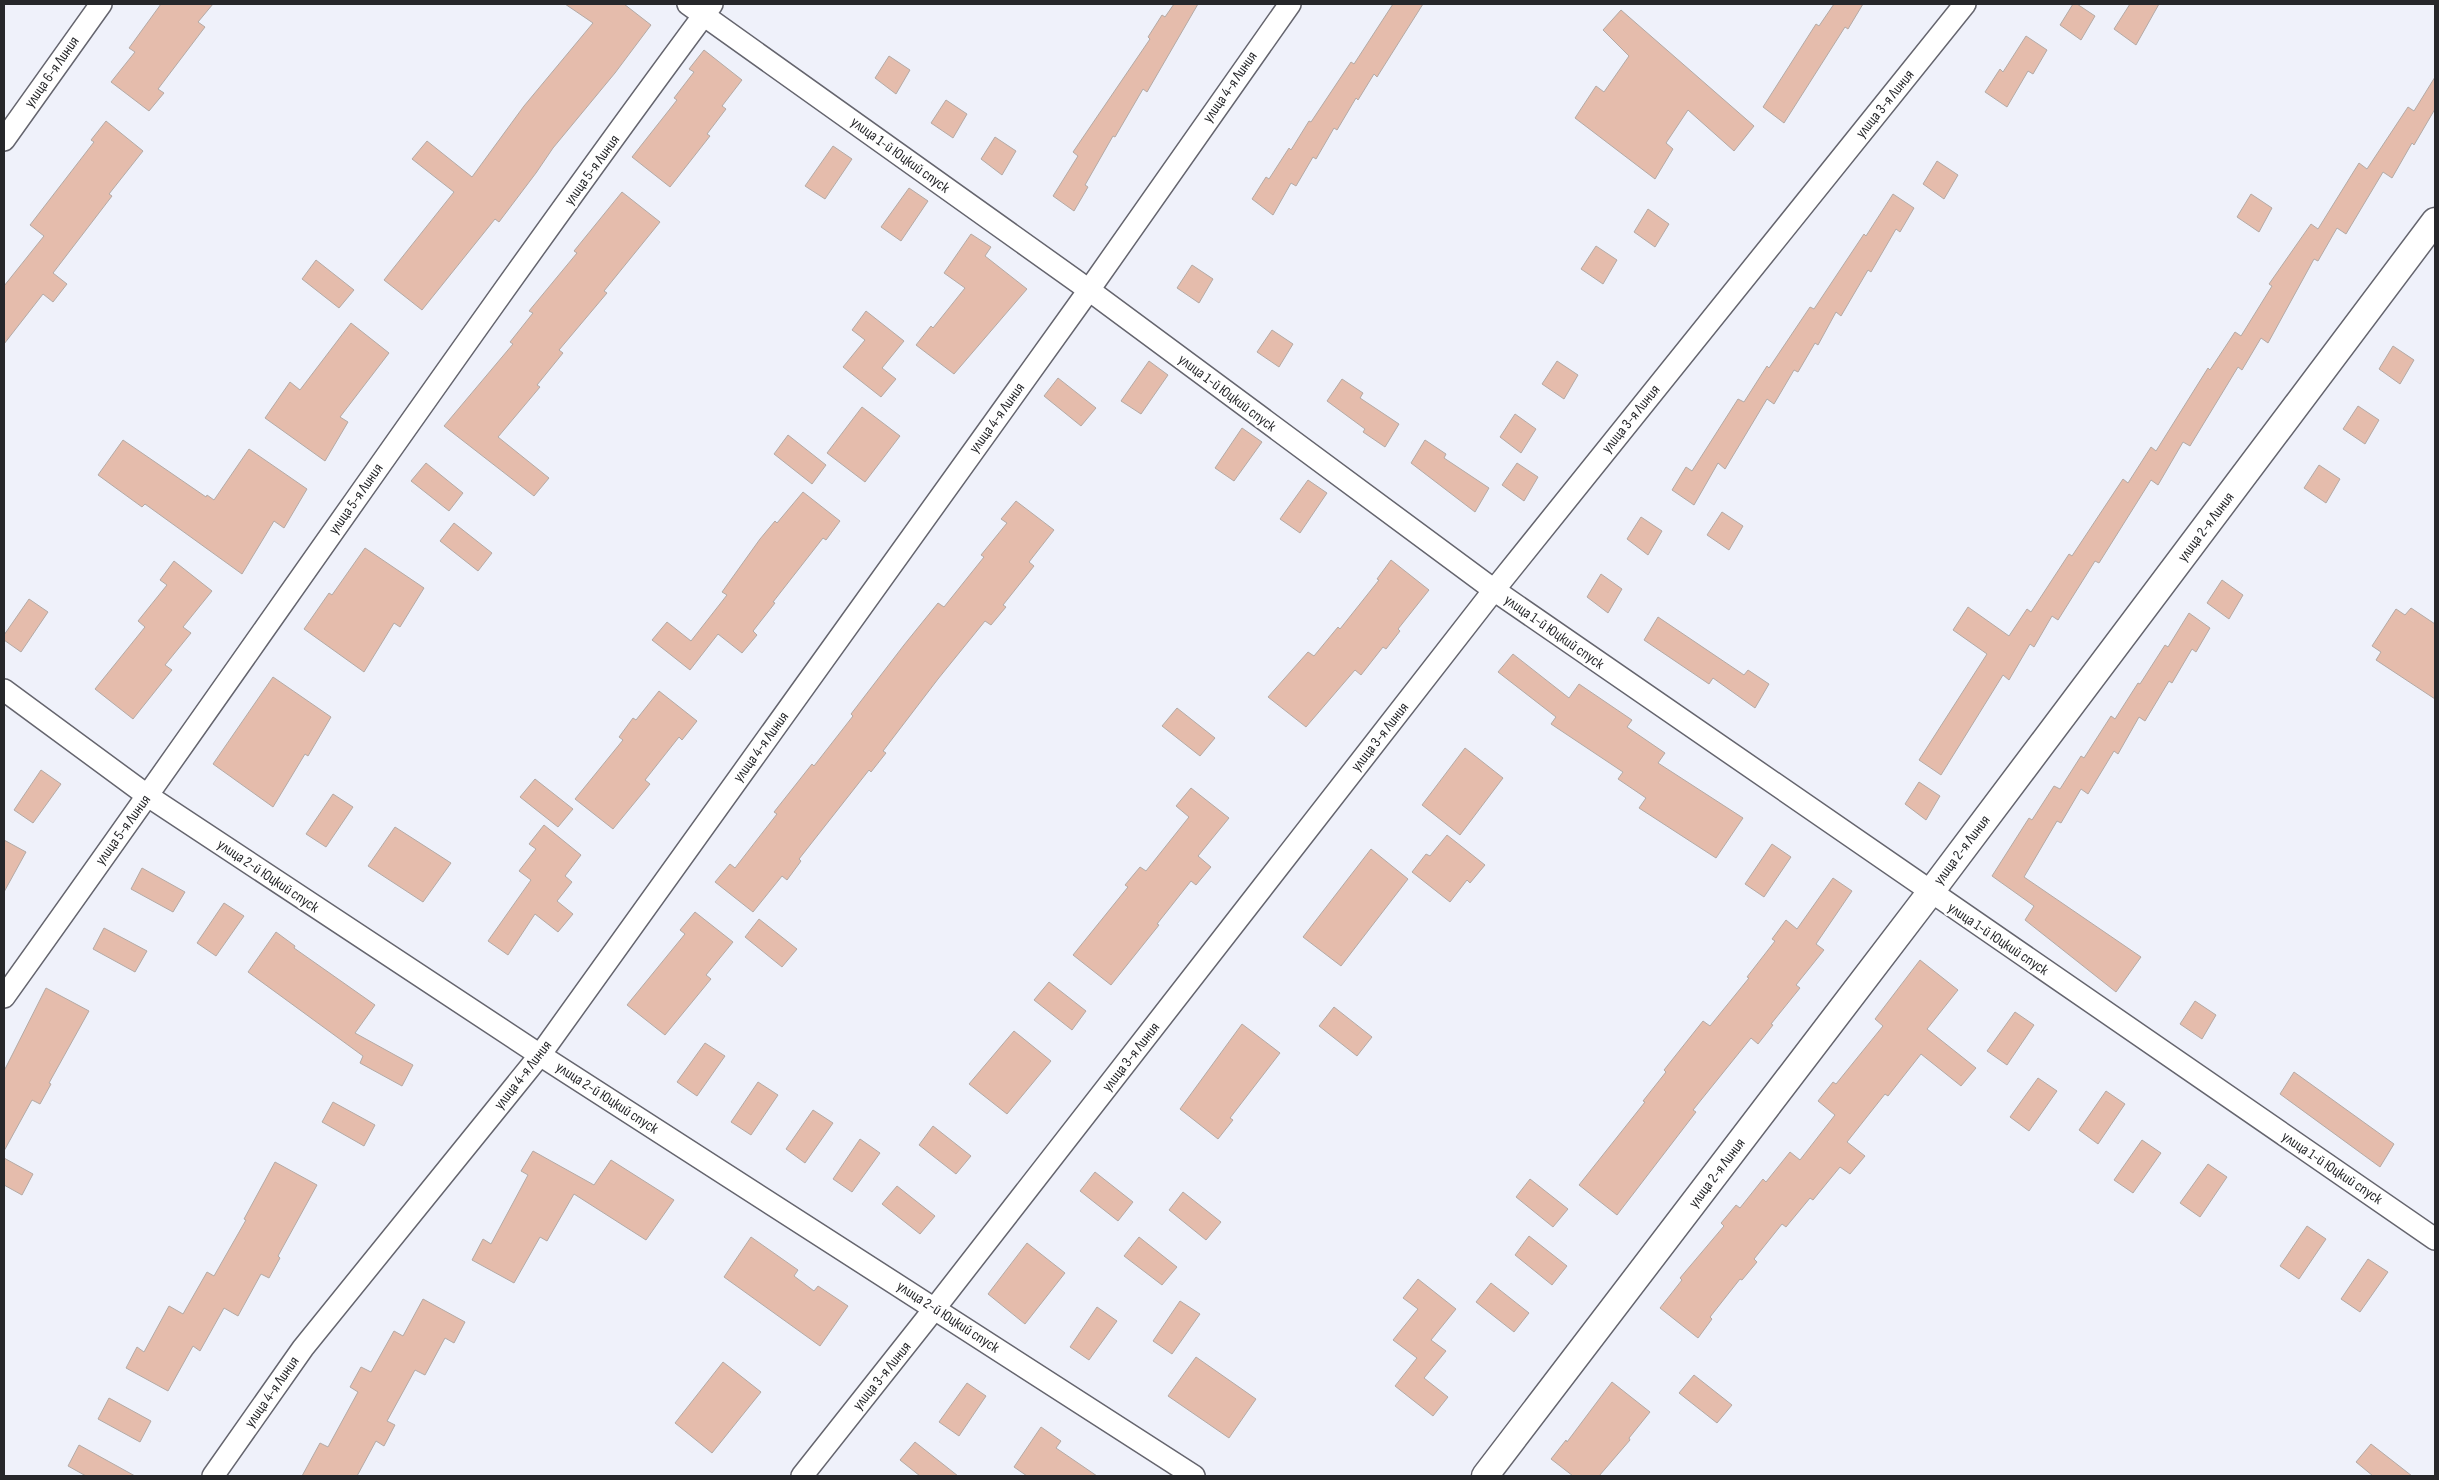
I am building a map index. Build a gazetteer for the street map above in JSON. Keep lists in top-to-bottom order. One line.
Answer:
{"streets":{"street":["улица 6-я Линия","улица 4-я Линия","улица 3-я Линия","улица 1-й Юцкий спуск","улица 5-я Линия","улица 2-я Линия","улица 2-й Юцкий спуск"]},"crossings":[["улица 4-я Линия","улица 1-й Юцкий спуск"],["улица 4-я Линия","улица 2-й Юцкий спуск"],["улица 3-я Линия","улица 1-й Юцкий спуск"],["улица 3-я Линия","улица 2-й Юцкий спуск"],["улица 1-й Юцкий спуск","улица 5-я Линия"],["улица 1-й Юцкий спуск","улица 2-я Линия"],["улица 5-я Линия","улица 2-й Юцкий спуск"]]}
